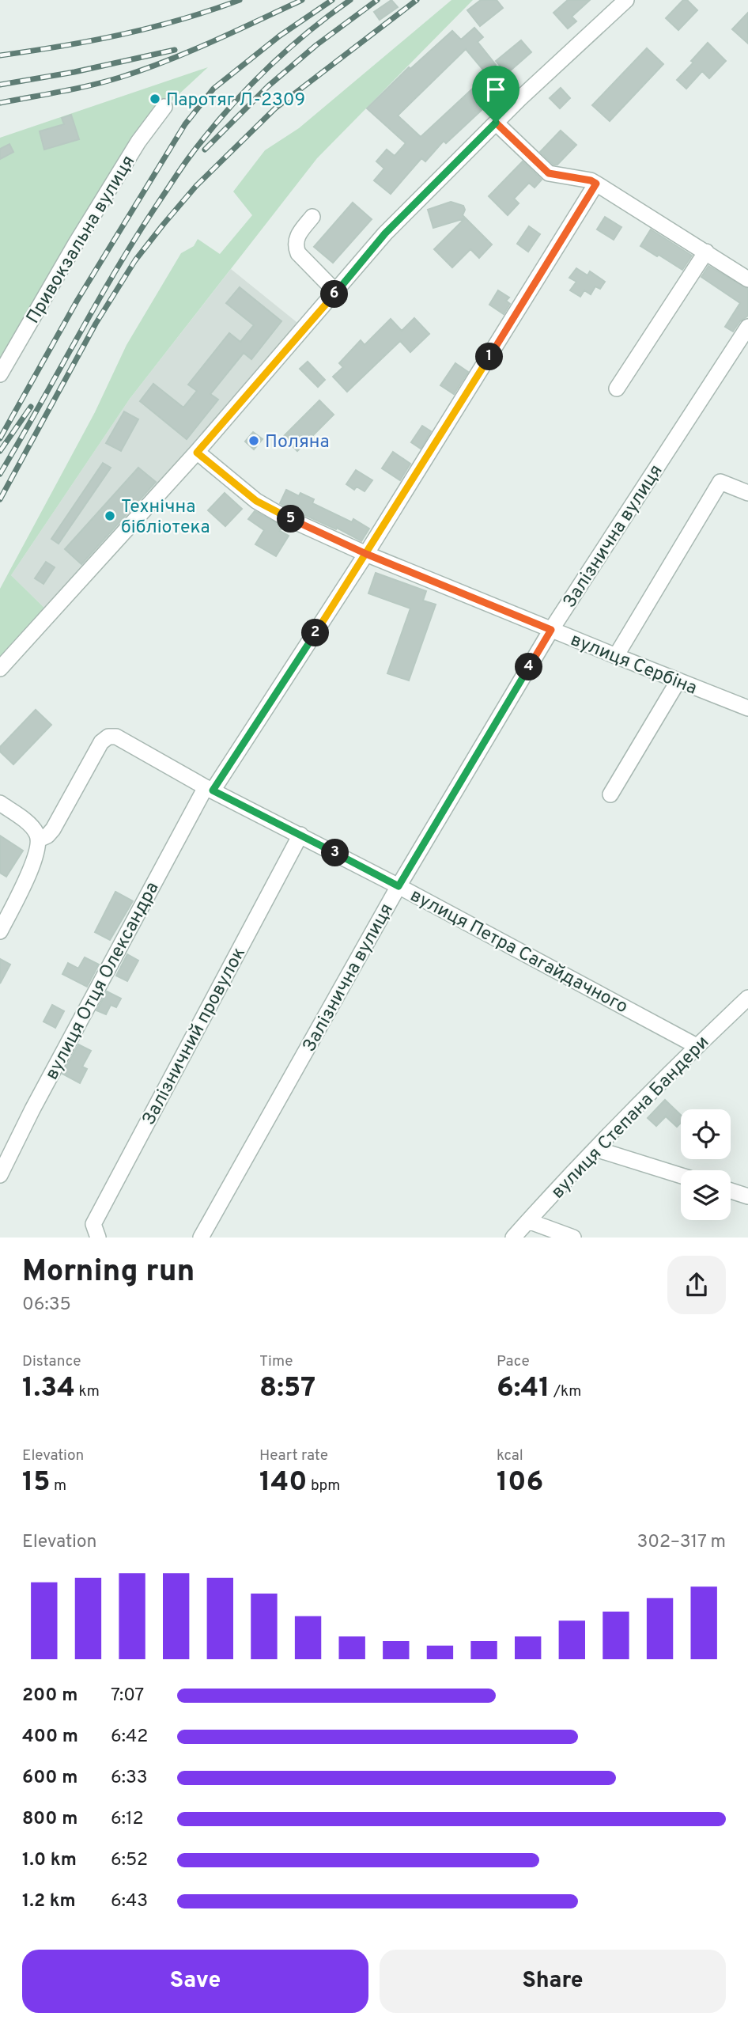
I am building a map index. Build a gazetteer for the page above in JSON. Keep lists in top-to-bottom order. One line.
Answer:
{"streets":{"street":["Привокзальна вулиця","Залізнична вулиця","вулиця Сербіна","вулиця Петра Сагайдачного","вулиця Отця Олександра","Залізничний провулок","вулиця Степана Бандери"]},"crossings":[["Залізнична вулиця","вулиця Сербіна"],["Залізнична вулиця","вулиця Петра Сагайдачного"],["вулиця Сербіна","вулиця Отця Олександра"],["вулиця Петра Сагайдачного","вулиця Отця Олександра"],["вулиця Петра Сагайдачного","Залізничний провулок"],["вулиця Петра Сагайдачного","вулиця Степана Бандери"]],"places":["Паротяг Л-2309","Поляна","Технічна бібліотека"],"page":{"pins":["6","1","5","2","4","3"],"heading":["Morning run","06:35"],"stats":[["Distance","1.34 km"],["Time","8:57"],["Pace","6:41 /km"],["Elevation","15 m"],["Heart rate","140 bpm"],["kcal","106"]],"chart":["Elevation","302–317 m"],"list":[{"name":"200 m","note":"7:07"},{"name":"400 m","note":"6:42"},{"name":"600 m","note":"6:33"},{"name":"800 m","note":"6:12"},{"name":"1.0 km","note":"6:52"},{"name":"1.2 km","note":"6:43"}],"buttons":["Save","Share"]}}
